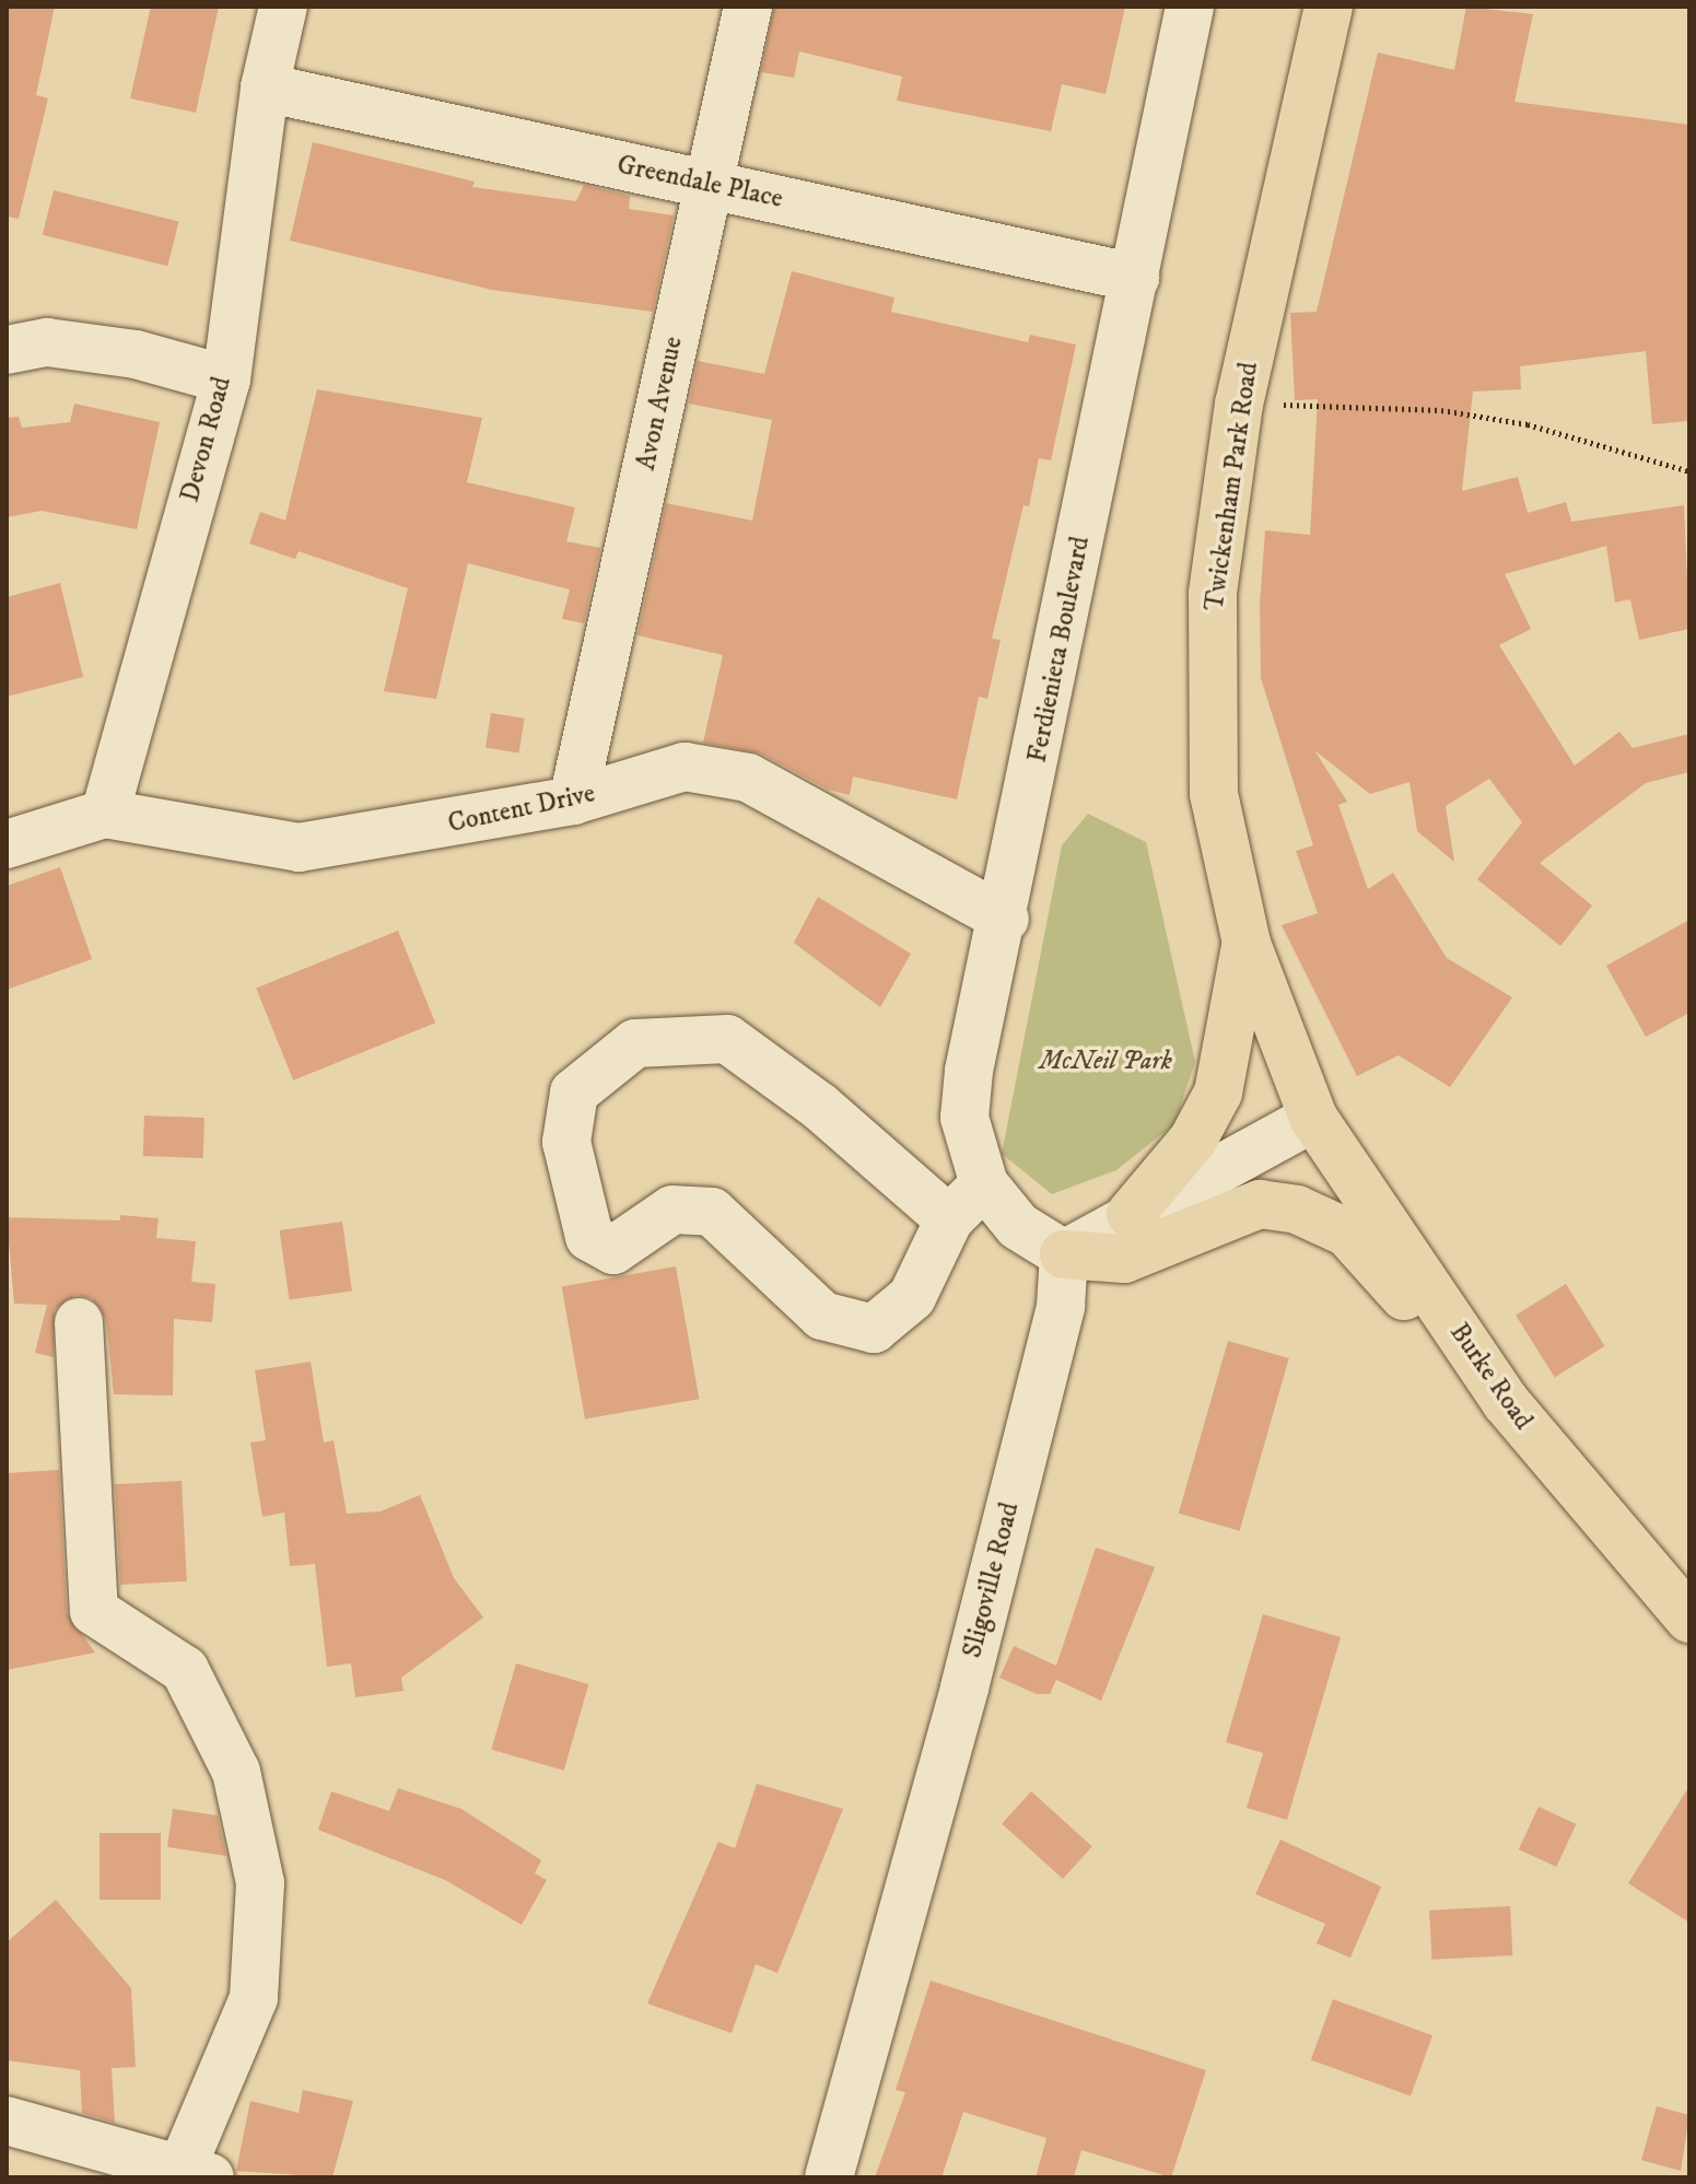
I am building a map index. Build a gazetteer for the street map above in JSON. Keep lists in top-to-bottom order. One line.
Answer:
{"streets":{"main road":["Twickenham Park Road","Burke Road"],"street":["Greendale Place","Avon Avenue","Devon Road","Ferdienieta Boulevard","Content Drive","Sligoville Road"]},"crossings":[["Greendale Place","Avon Avenue"],["Greendale Place","Devon Road"],["Greendale Place","Ferdienieta Boulevard"],["Avon Avenue","Content Drive"],["Devon Road","Content Drive"],["Twickenham Park Road","Burke Road"],["Ferdienieta Boulevard","Content Drive"],["Ferdienieta Boulevard","Sligoville Road"]],"parks":["McNeil Park"]}
